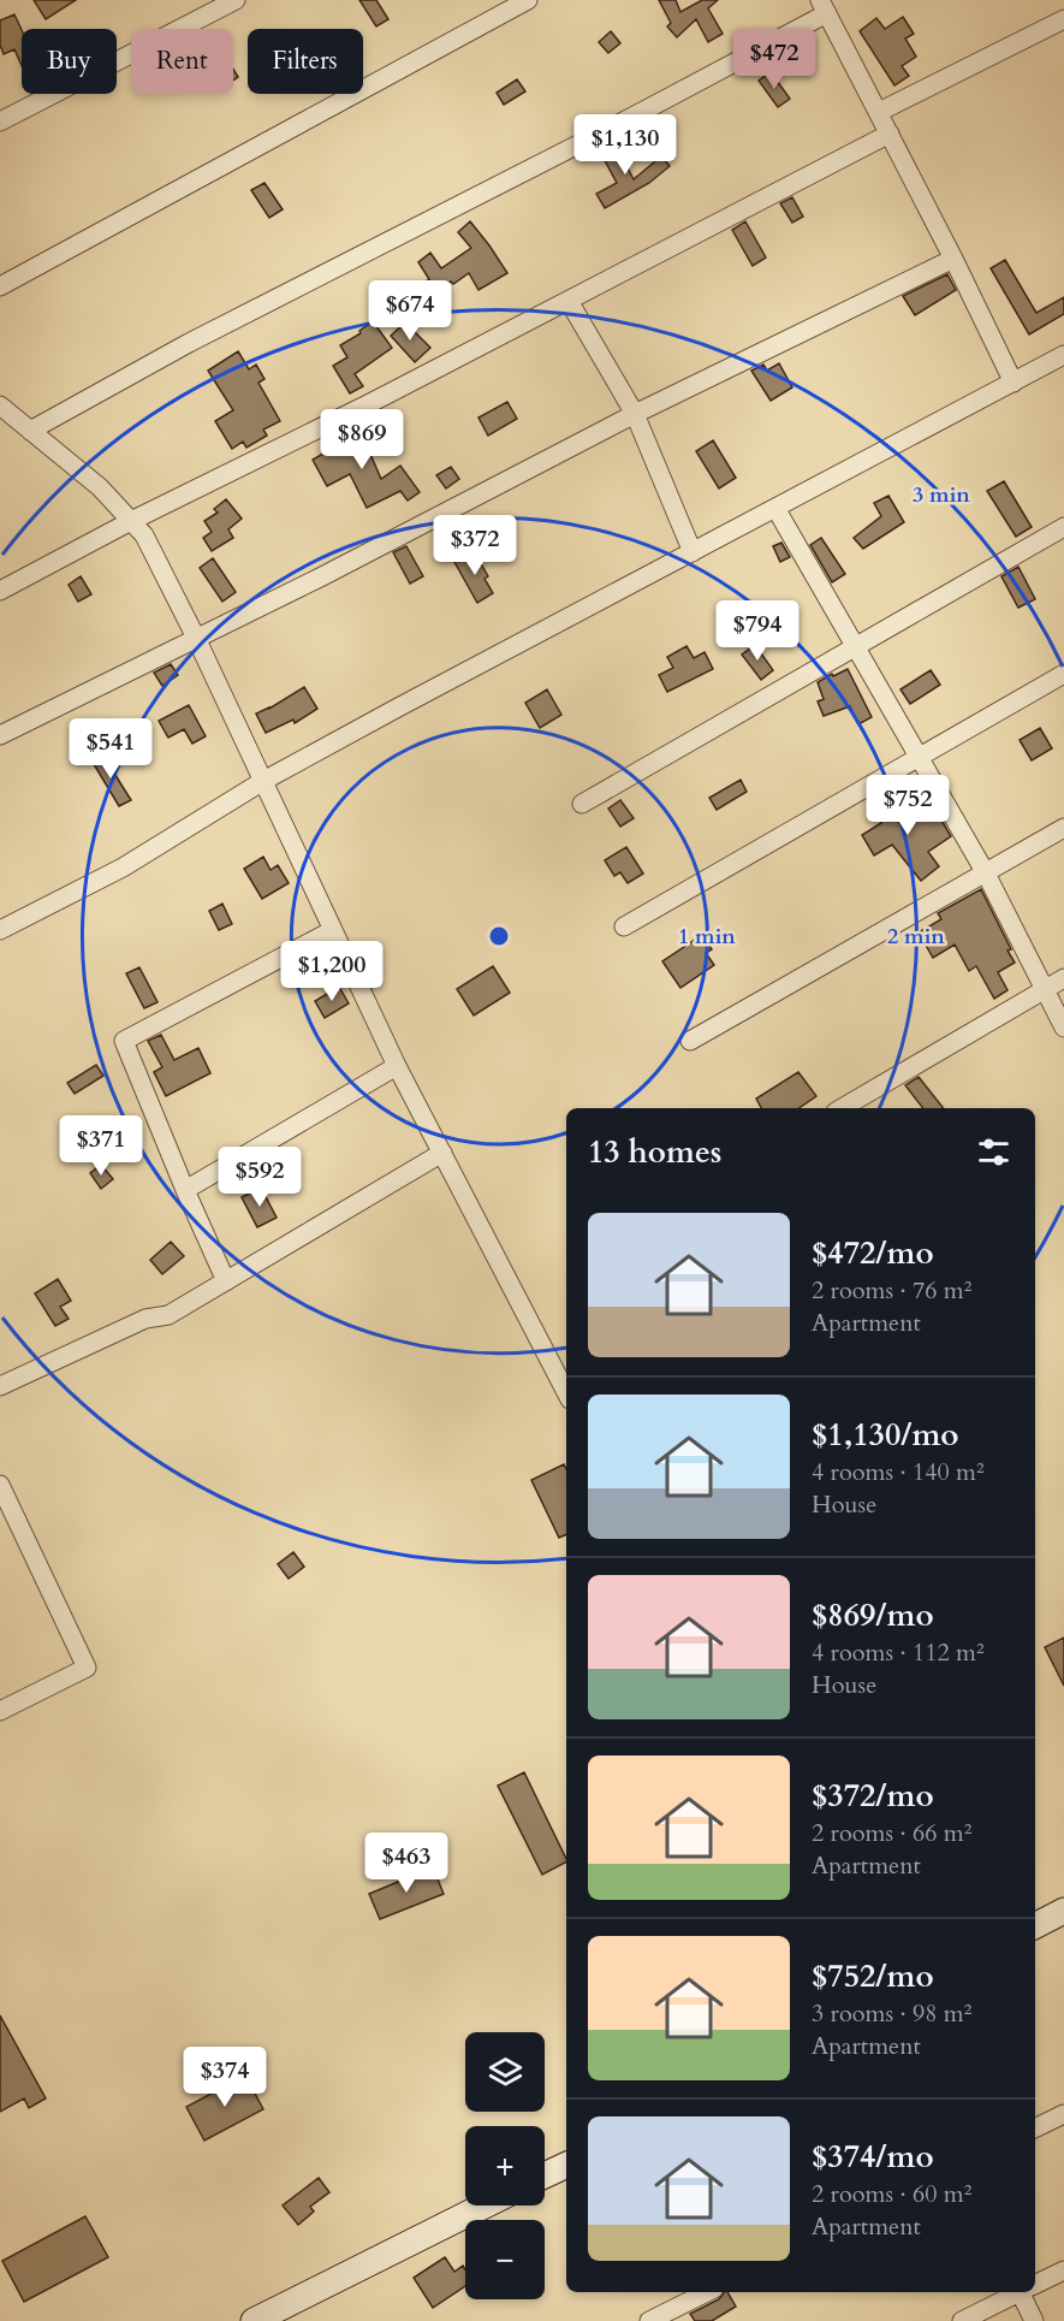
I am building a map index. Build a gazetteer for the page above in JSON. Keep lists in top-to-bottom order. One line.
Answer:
{"page":{"price":["$472","$1,130","$674","$869","$372","$794","$541","$752","$1,200","$371","$592","$463","$374"],"chip":["Buy","Rent","Filters"],"heading":"13 homes","list":[{"name":"$472/mo","note":"2 rooms · 76 m² · Apartment"},{"name":"$1,130/mo","note":"4 rooms · 140 m² · House"},{"name":"$869/mo","note":"4 rooms · 112 m² · House"},{"name":"$372/mo","note":"2 rooms · 66 m² · Apartment"},{"name":"$752/mo","note":"3 rooms · 98 m² · Apartment"},{"name":"$374/mo","note":"2 rooms · 60 m² · Apartment"}],"map_buttons":["+","−"]},"rings":["3 min","1 min","2 min"]}
